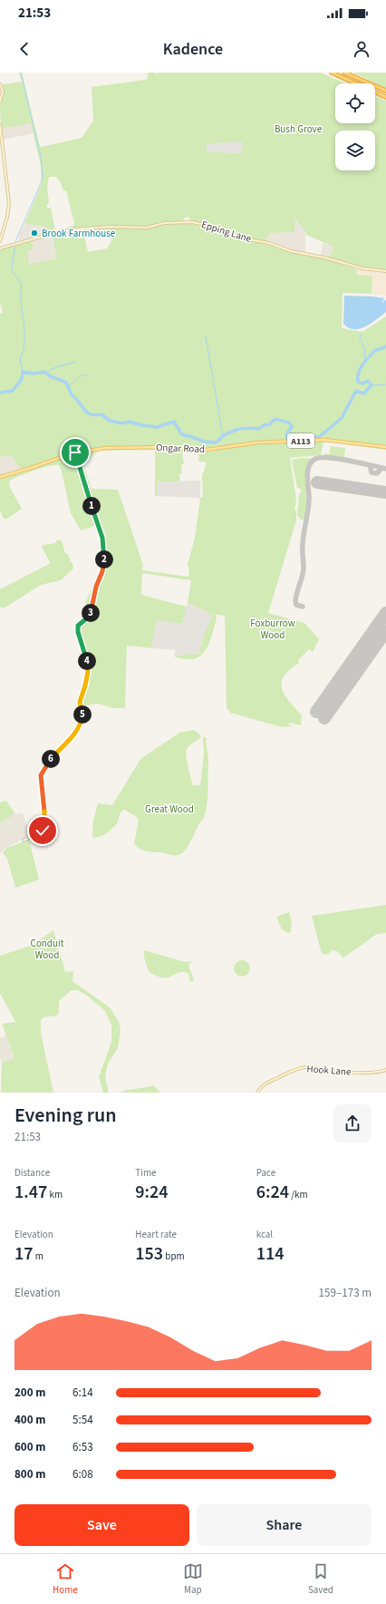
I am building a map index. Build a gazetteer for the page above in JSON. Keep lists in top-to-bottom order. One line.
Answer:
{"streets":{"main road":["A113","Ongar Road"],"street":["Epping Lane","Hook Lane"]},"parks":["Bush Grove","Foxburrow Wood","Great Wood","Conduit Wood"],"places":["Brook Farmhouse"],"page":{"status":"21:53","header":"Kadence","pins":["1","2","3","4","5","6"],"heading":["Evening run","21:53"],"stats":[["Distance","1.47 km"],["Time","9:24"],["Pace","6:24 /km"],["Elevation","17 m"],["Heart rate","153 bpm"],["kcal","114"]],"chart":["Elevation","159–173 m"],"list":[{"name":"200 m","note":"6:14"},{"name":"400 m","note":"5:54"},{"name":"600 m","note":"6:53"},{"name":"800 m","note":"6:08"}],"buttons":["Save","Share"],"tabs":["Home","Map","Saved"]}}
